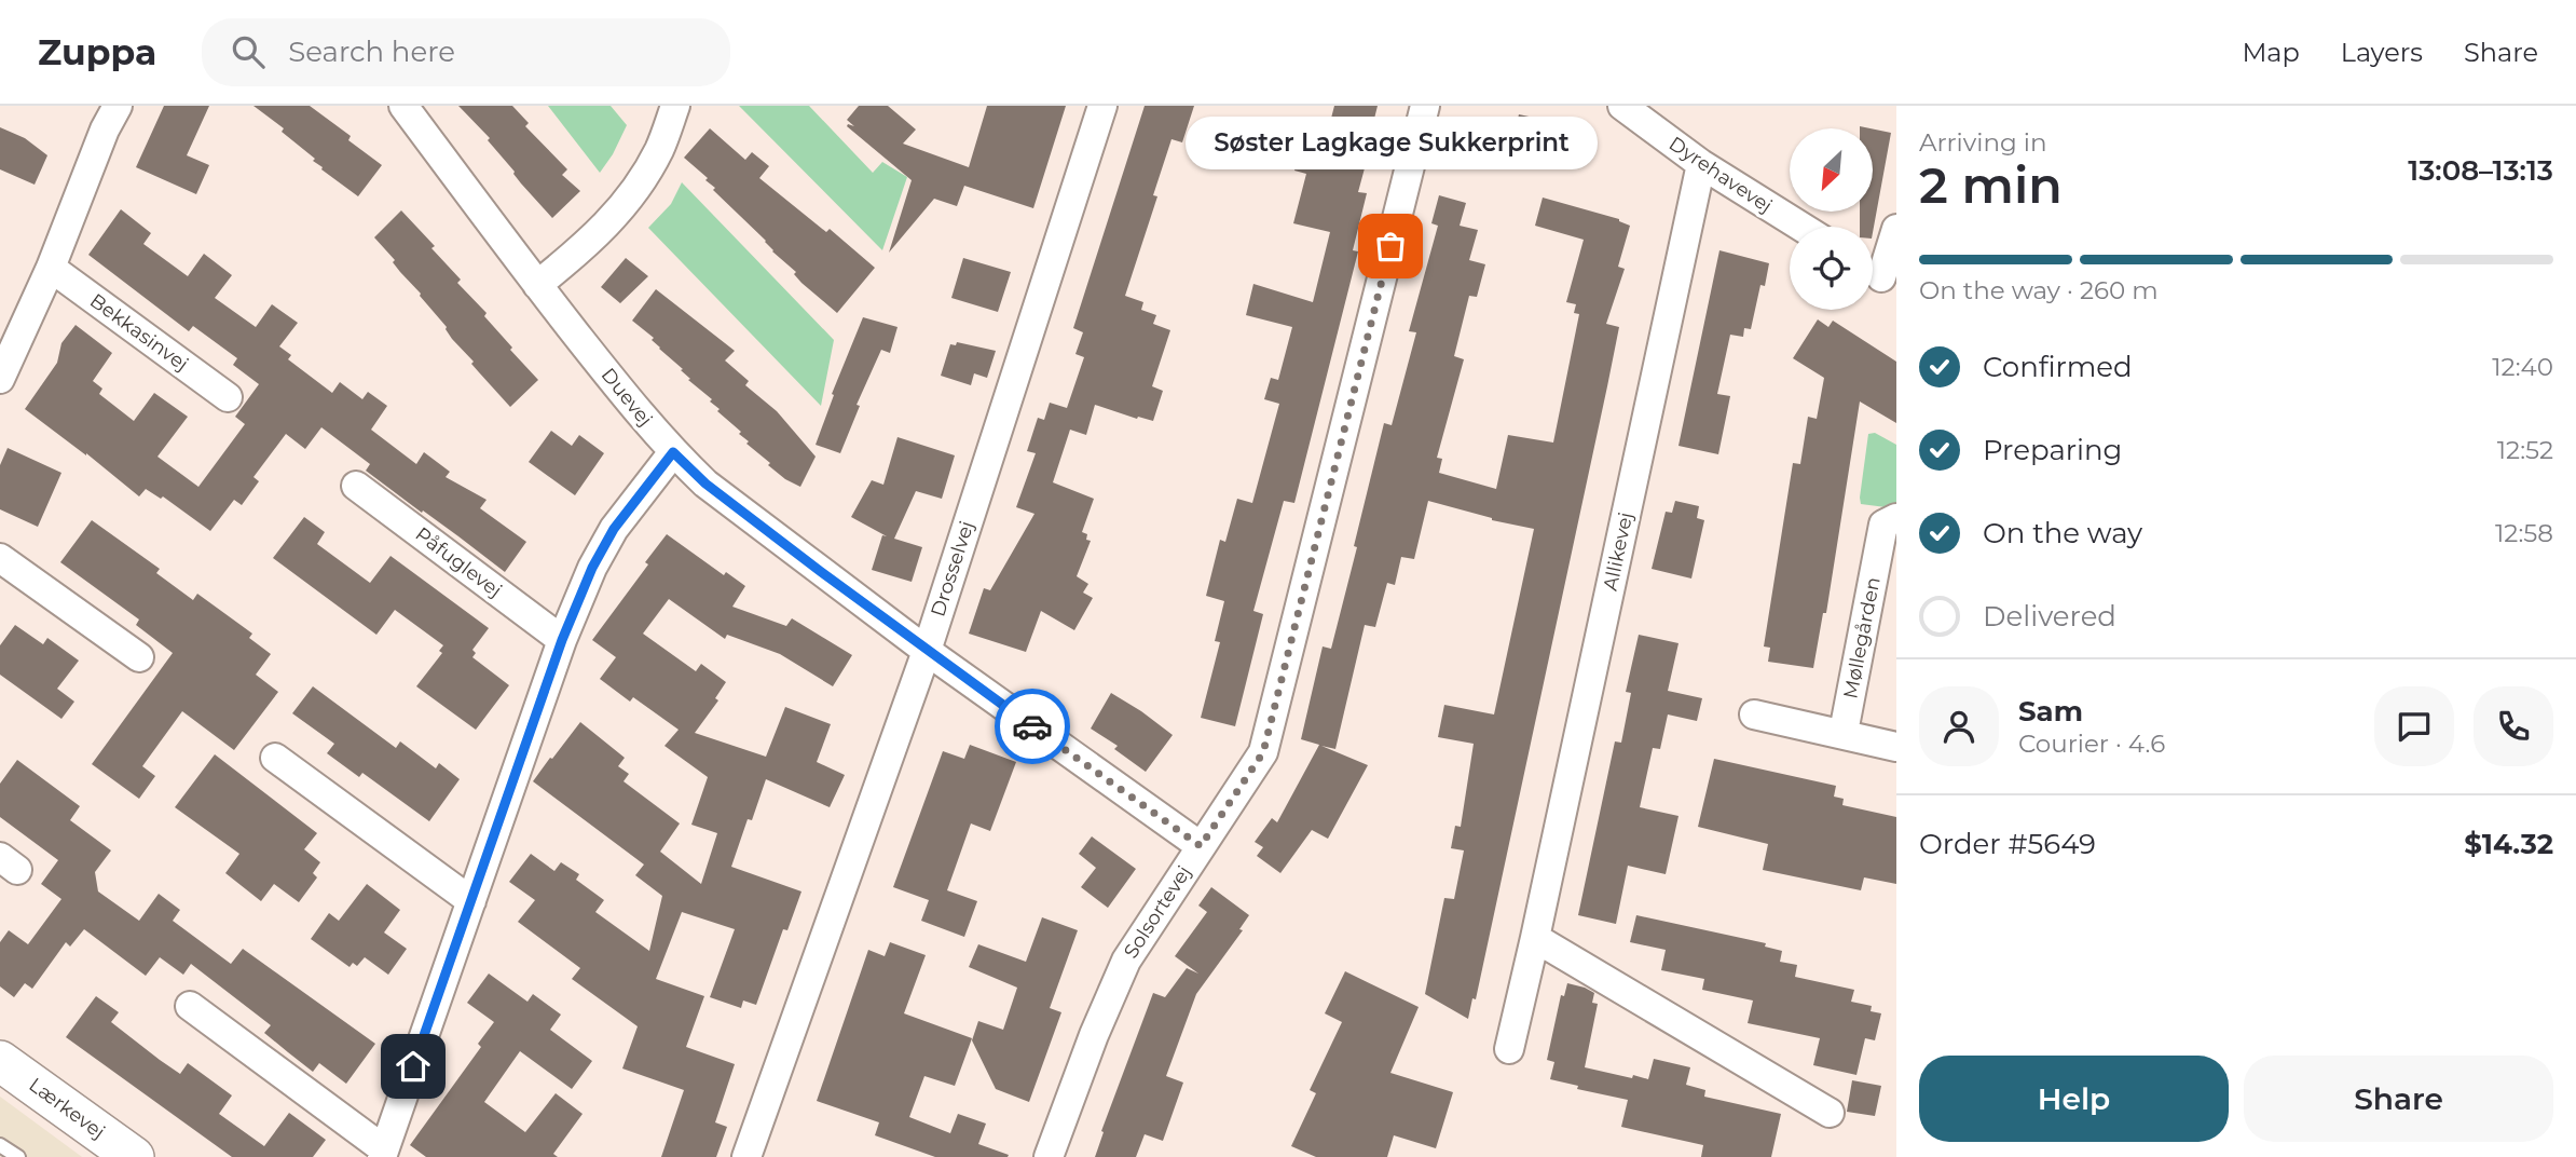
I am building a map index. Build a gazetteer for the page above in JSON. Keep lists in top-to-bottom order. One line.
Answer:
{"streets":{"street":["Dyrehavevej","Bekkasinvej","Duevej","Allikevej","Påfuglevej","Drosselvej","Møllegården","Solsortevej","Lærkevej"]},"crossings":[["Dyrehavevej","Allikevej"],["Duevej","Drosselvej"],["Duevej","Solsortevej"]],"places":["Søster Lagkage Sukkerprint"],"north":"bottom left","page":{"header":"Zuppa","search":"Search here","nav":["Map","Layers","Share"],"heading":["2 min","Arriving in","13:08–13:13"],"panel":["Sam","Courier · 4.6","Order #5649","$14.32"],"bubble":"Søster Lagkage Sukkerprint","bar":"On the way · 260 m","list":[["Confirmed","12:40"],["Preparing","12:52"],["On the way","12:58"],"Delivered"],"buttons":["Help","Share"]}}
